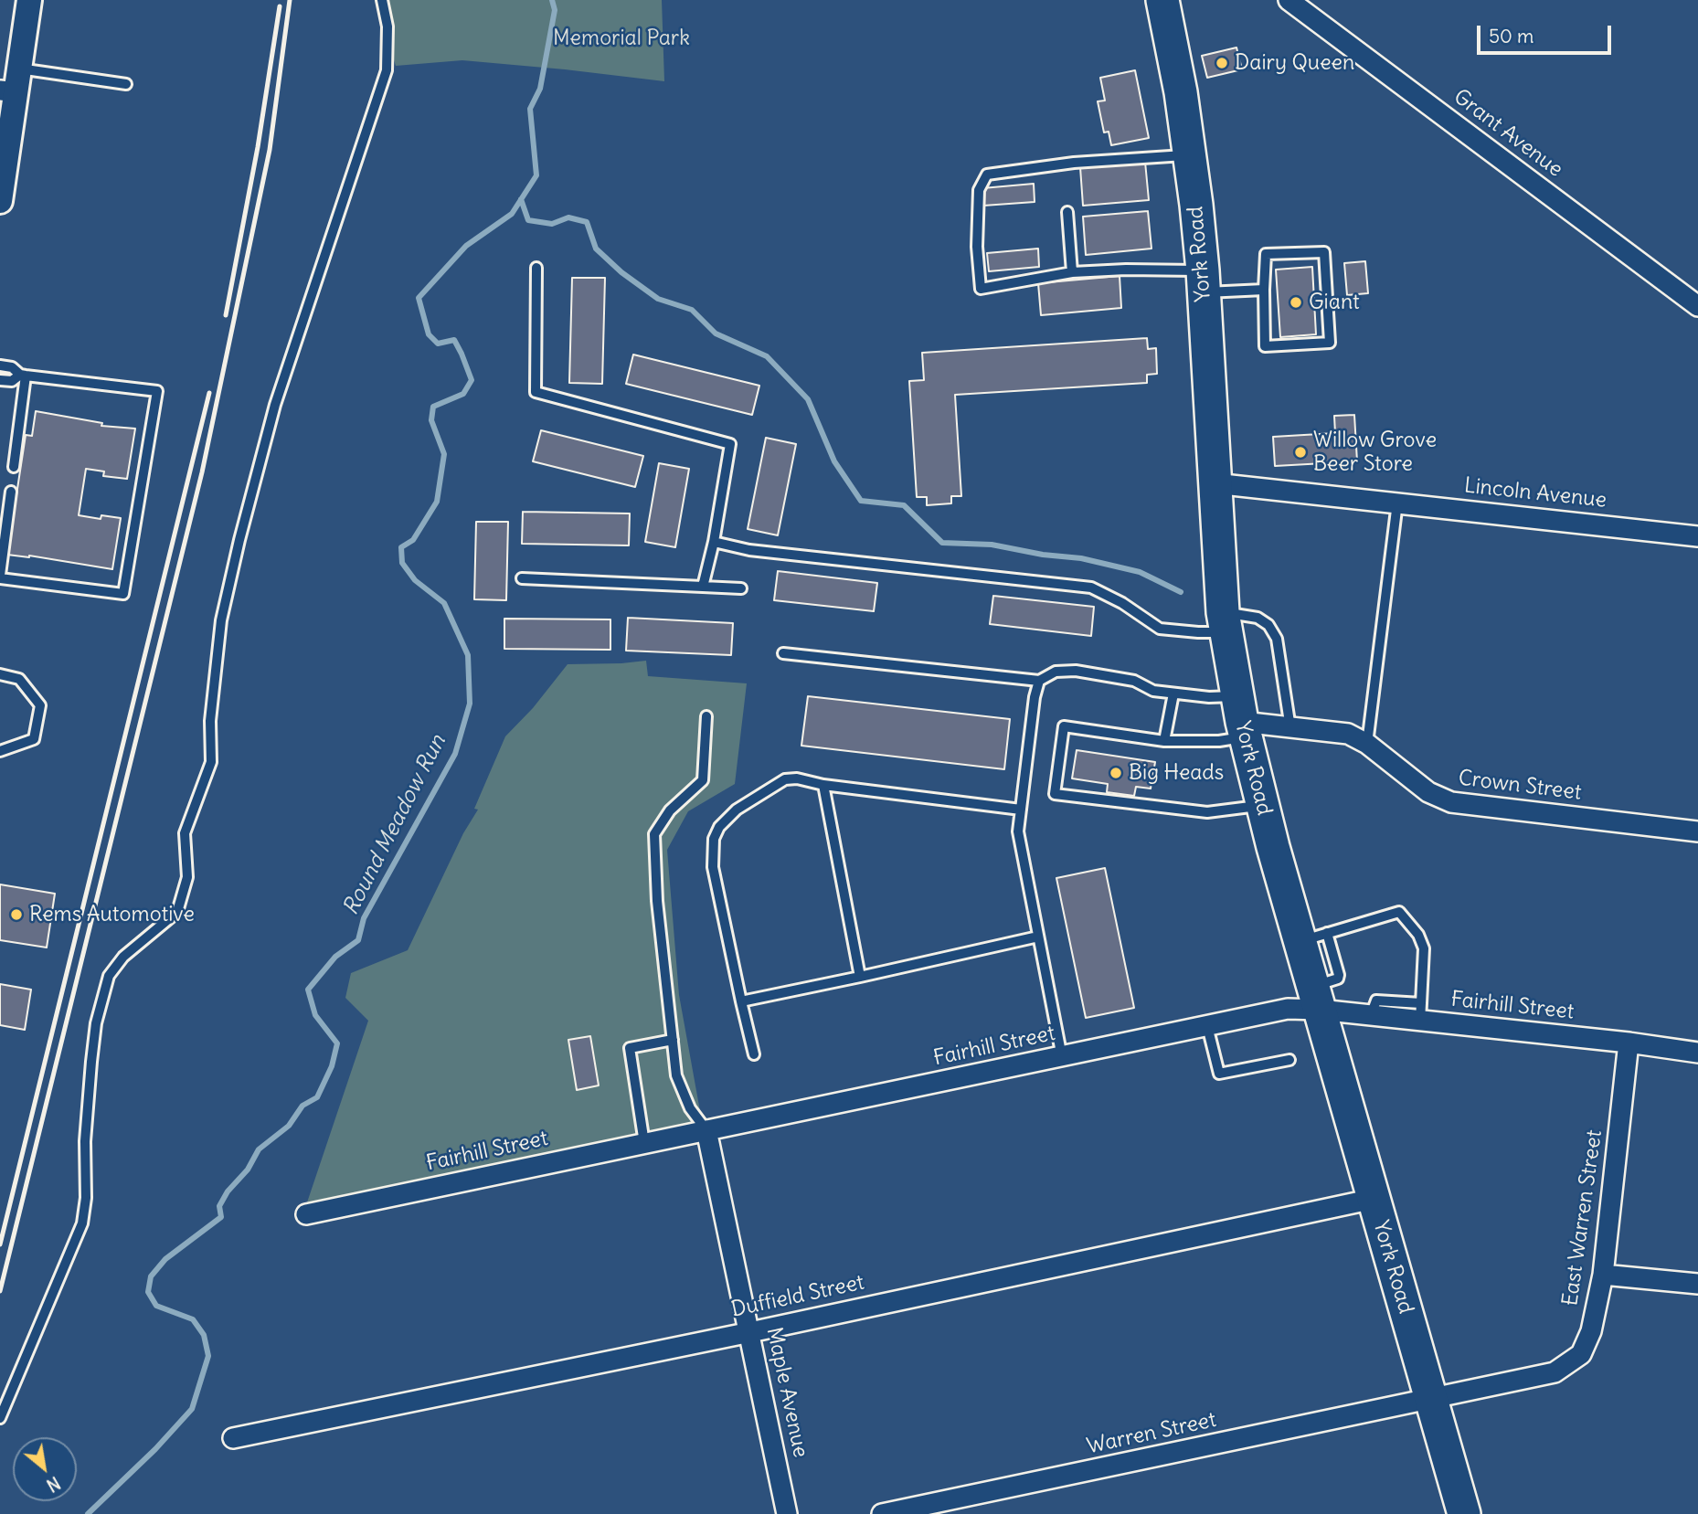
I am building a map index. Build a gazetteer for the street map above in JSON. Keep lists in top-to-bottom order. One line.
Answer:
{"streets":{"highway":["York Road"],"street":["Grant Avenue","Lincoln Avenue","Crown Street","Fairhill Street","East Warren Street","Duffield Street","Maple Avenue","Warren Street"]},"crossings":[["York Road","Lincoln Avenue"],["York Road","Crown Street"],["York Road","Fairhill Street"],["York Road","East Warren Street"],["York Road","Duffield Street"],["York Road","Warren Street"],["Fairhill Street","East Warren Street"],["Fairhill Street","Maple Avenue"],["East Warren Street","Warren Street"],["Duffield Street","Maple Avenue"]],"water":["Round Meadow Run"],"parks":["Memorial Park"],"places":["Dairy Queen","Giant","Willow Grove Beer Store","Big Heads","Rems Automotive"],"scale_bar":"50 m","north":"bottom right"}
